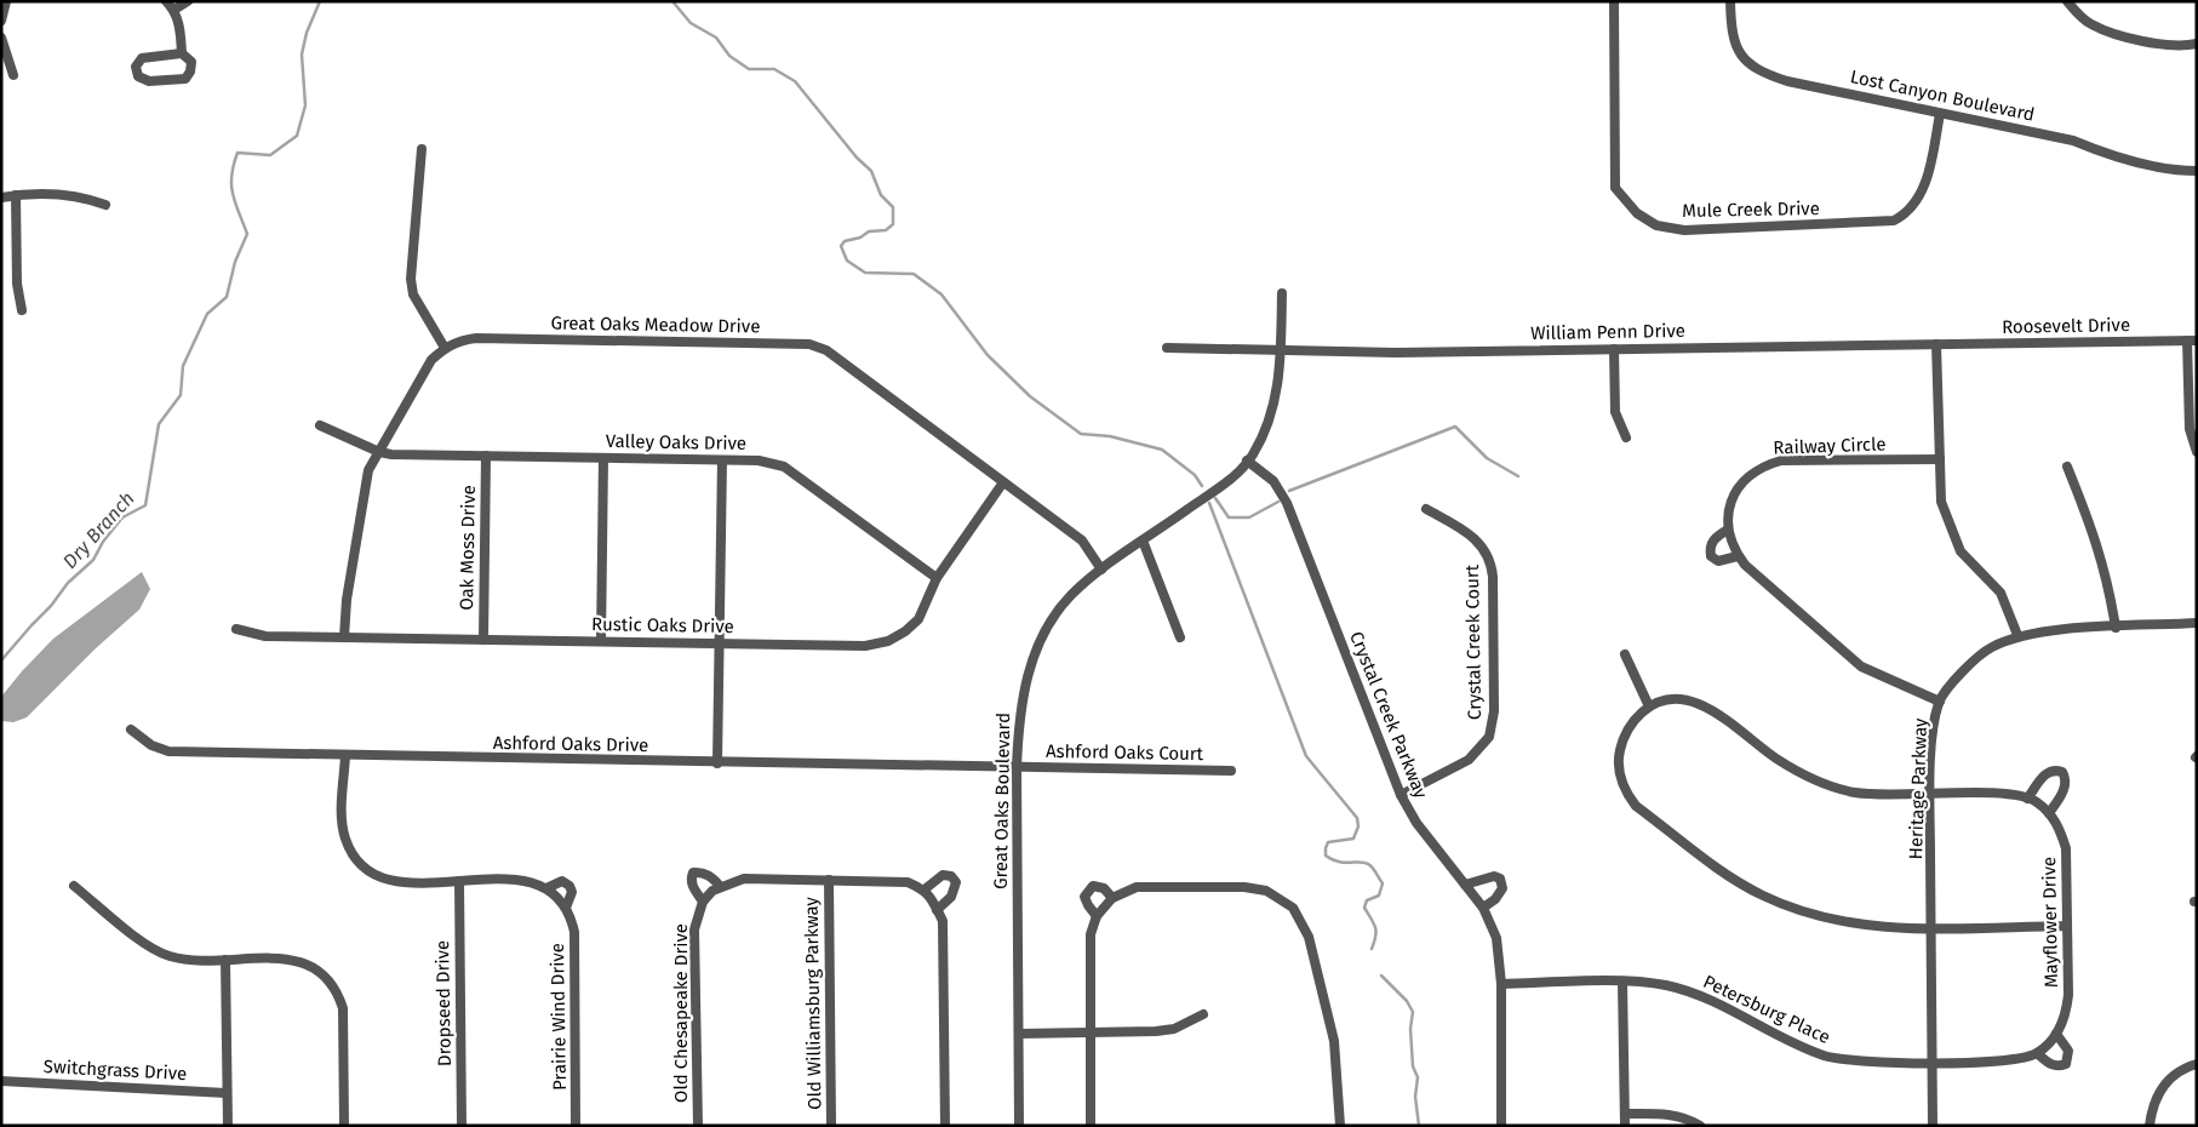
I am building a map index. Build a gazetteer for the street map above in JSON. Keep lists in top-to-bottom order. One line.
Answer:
{"streets":{"street":["Lost Canyon Boulevard","Mule Creek Drive","Great Oaks Meadow Drive","Roosevelt Drive","William Penn Drive","Valley Oaks Drive","Railway Circle","Oak Moss Drive","Rustic Oaks Drive","Crystal Creek Court","Crystal Creek Parkway","Ashford Oaks Drive","Ashford Oaks Court","Heritage Parkway","Great Oaks Boulevard","Mayflower Drive","Dropseed Drive","Old Williamsburg Parkway","Petersburg Place","Old Chesapeake Drive","Prairie Wind Drive","Switchgrass Drive"]},"crossings":[["Lost Canyon Boulevard","Mule Creek Drive"],["Great Oaks Meadow Drive","Rustic Oaks Drive"],["Great Oaks Meadow Drive","Great Oaks Boulevard"],["Roosevelt Drive","William Penn Drive"],["William Penn Drive","Great Oaks Boulevard"],["Valley Oaks Drive","Oak Moss Drive"],["Valley Oaks Drive","Rustic Oaks Drive"],["Railway Circle","Heritage Parkway"],["Oak Moss Drive","Rustic Oaks Drive"],["Crystal Creek Court","Crystal Creek Parkway"],["Crystal Creek Parkway","Great Oaks Boulevard"],["Crystal Creek Parkway","Petersburg Place"],["Ashford Oaks Drive","Ashford Oaks Court"],["Ashford Oaks Drive","Great Oaks Boulevard"],["Ashford Oaks Drive","Prairie Wind Drive"],["Ashford Oaks Court","Great Oaks Boulevard"],["Heritage Parkway","Mayflower Drive"],["Heritage Parkway","Petersburg Place"],["Dropseed Drive","Prairie Wind Drive"],["Old Williamsburg Parkway","Old Chesapeake Drive"]],"water":["Dry Branch"]}
